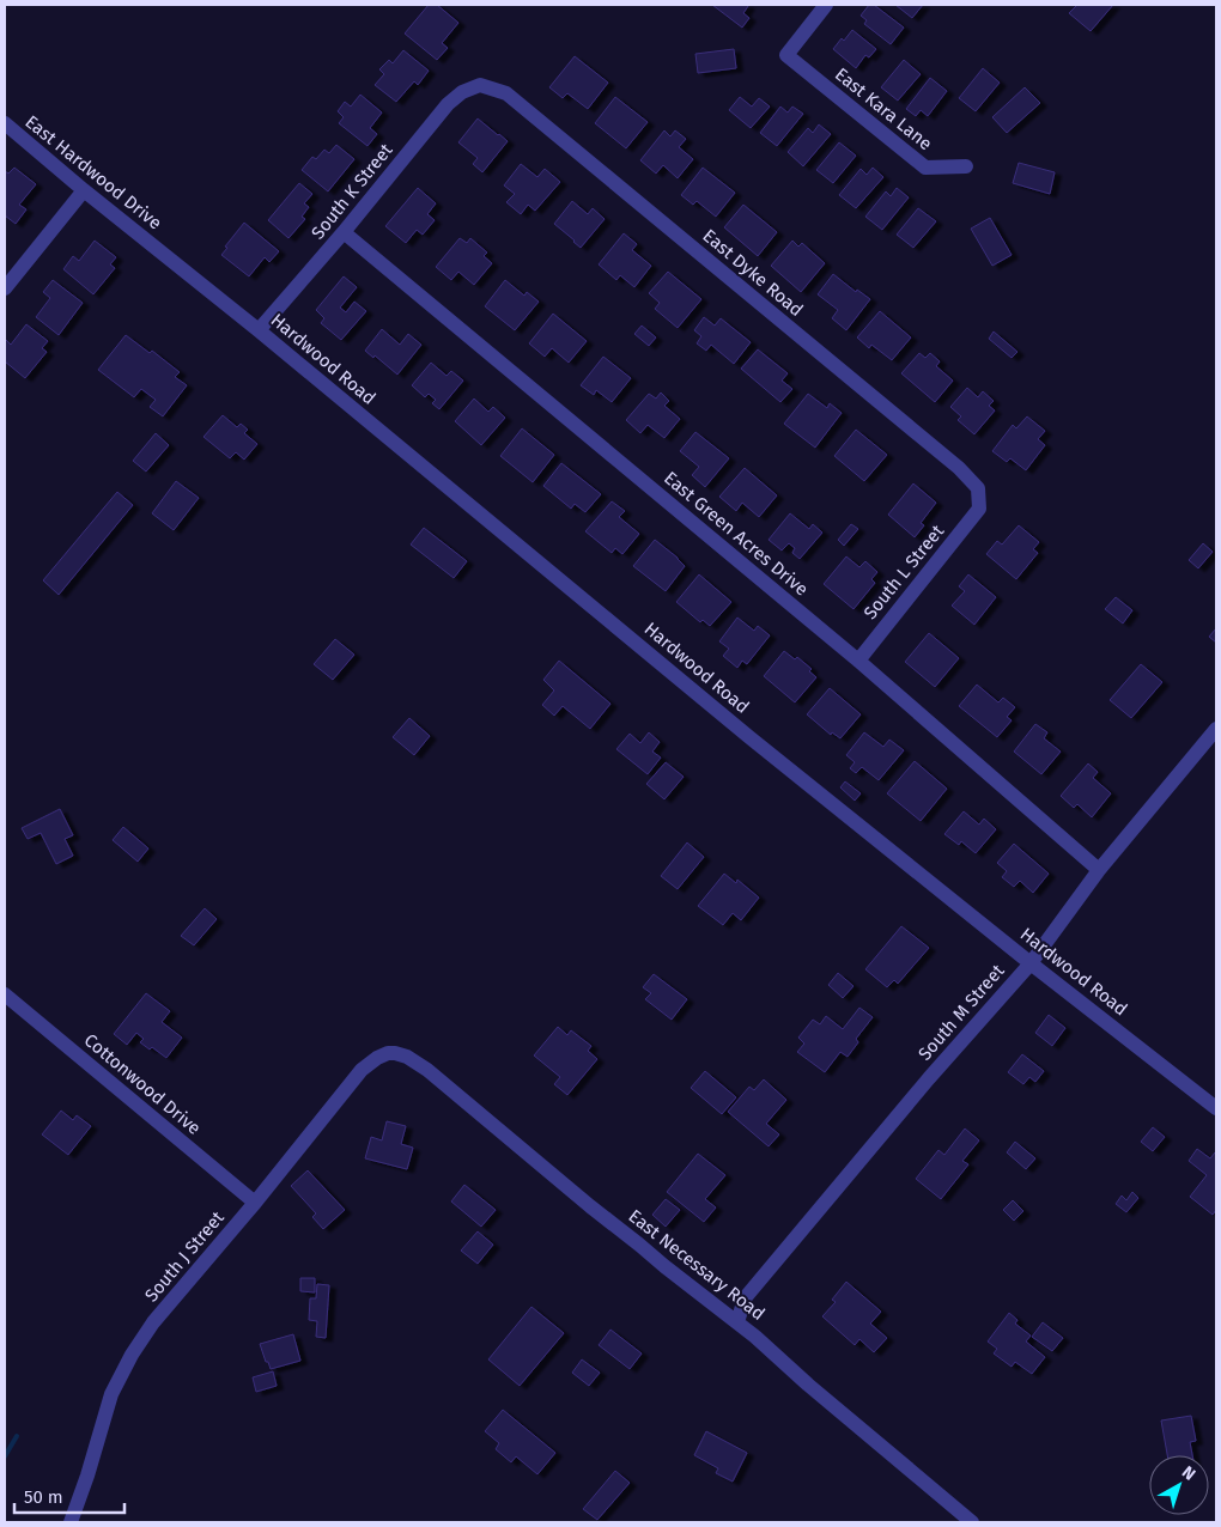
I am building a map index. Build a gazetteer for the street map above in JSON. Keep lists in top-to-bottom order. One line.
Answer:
{"streets":{"street":["East Kara Lane","East Hardwood Drive","South K Street","East Dyke Road","Hardwood Road","East Green Acres Drive","South L Street","South M Street","Cottonwood Drive","South J Street","East Necessary Road"]},"crossings":[["East Hardwood Drive","Hardwood Road"],["South K Street","East Dyke Road"],["South K Street","Hardwood Road"],["South K Street","East Green Acres Drive"],["East Dyke Road","South L Street"],["Hardwood Road","South M Street"],["East Green Acres Drive","South L Street"],["East Green Acres Drive","South M Street"],["South M Street","East Necessary Road"],["Cottonwood Drive","South J Street"],["South J Street","East Necessary Road"]],"scale_bar":"50 m","north":"top right"}
